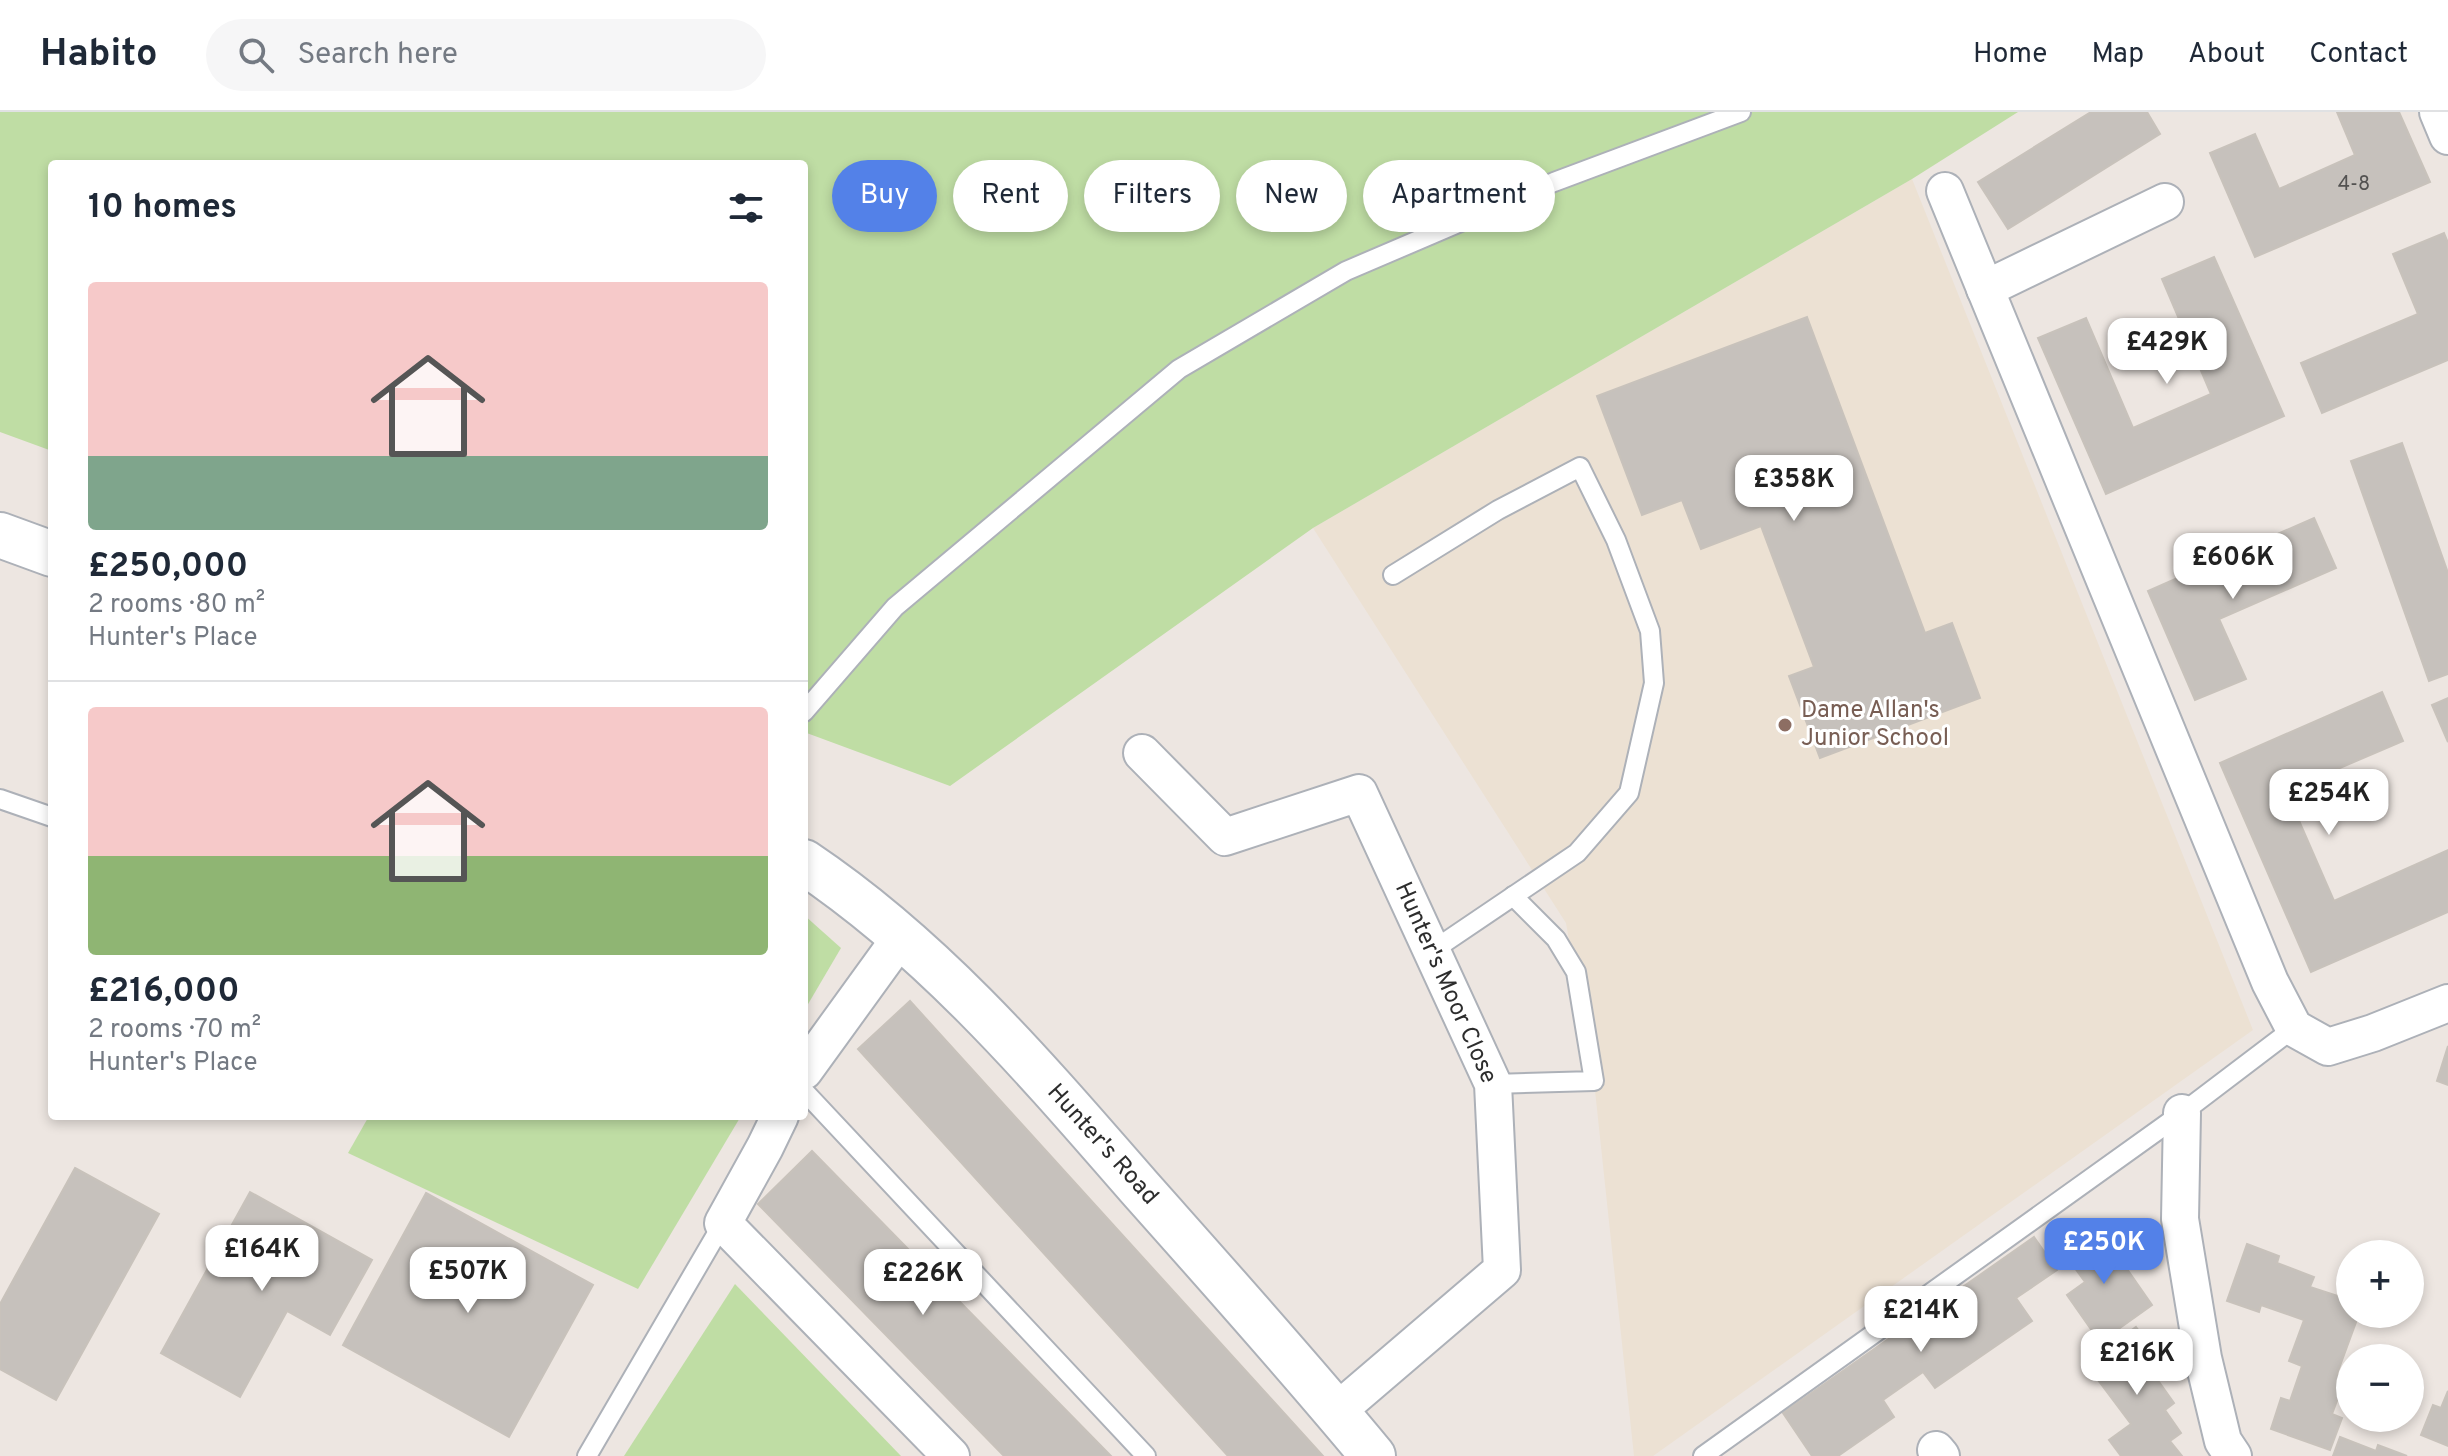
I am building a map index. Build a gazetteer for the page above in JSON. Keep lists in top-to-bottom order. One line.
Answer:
{"streets":{"street":["Hunter's Moor Close","Hunter's Road"]},"crossings":[["Hunter's Moor Close","Hunter's Road"]],"places":["Dame Allan's Junior School"],"house_numbers":["4-8"],"page":{"header":"Habito","search":"Search here","nav":["Home","Map","About","Contact"],"chip":["Buy","Rent","Filters","New","Apartment"],"heading":"10 homes","list":[{"name":"£250,000","note":"2 rooms · 80 m² · Hunter's Place"},{"name":"£216,000","note":"2 rooms · 70 m² · Hunter's Place"}],"price":["£429K","£358K","£606K","£254K","£250K","£164K","£507K","£226K","£214K","£216K"],"map_buttons":["+","−"]}}
